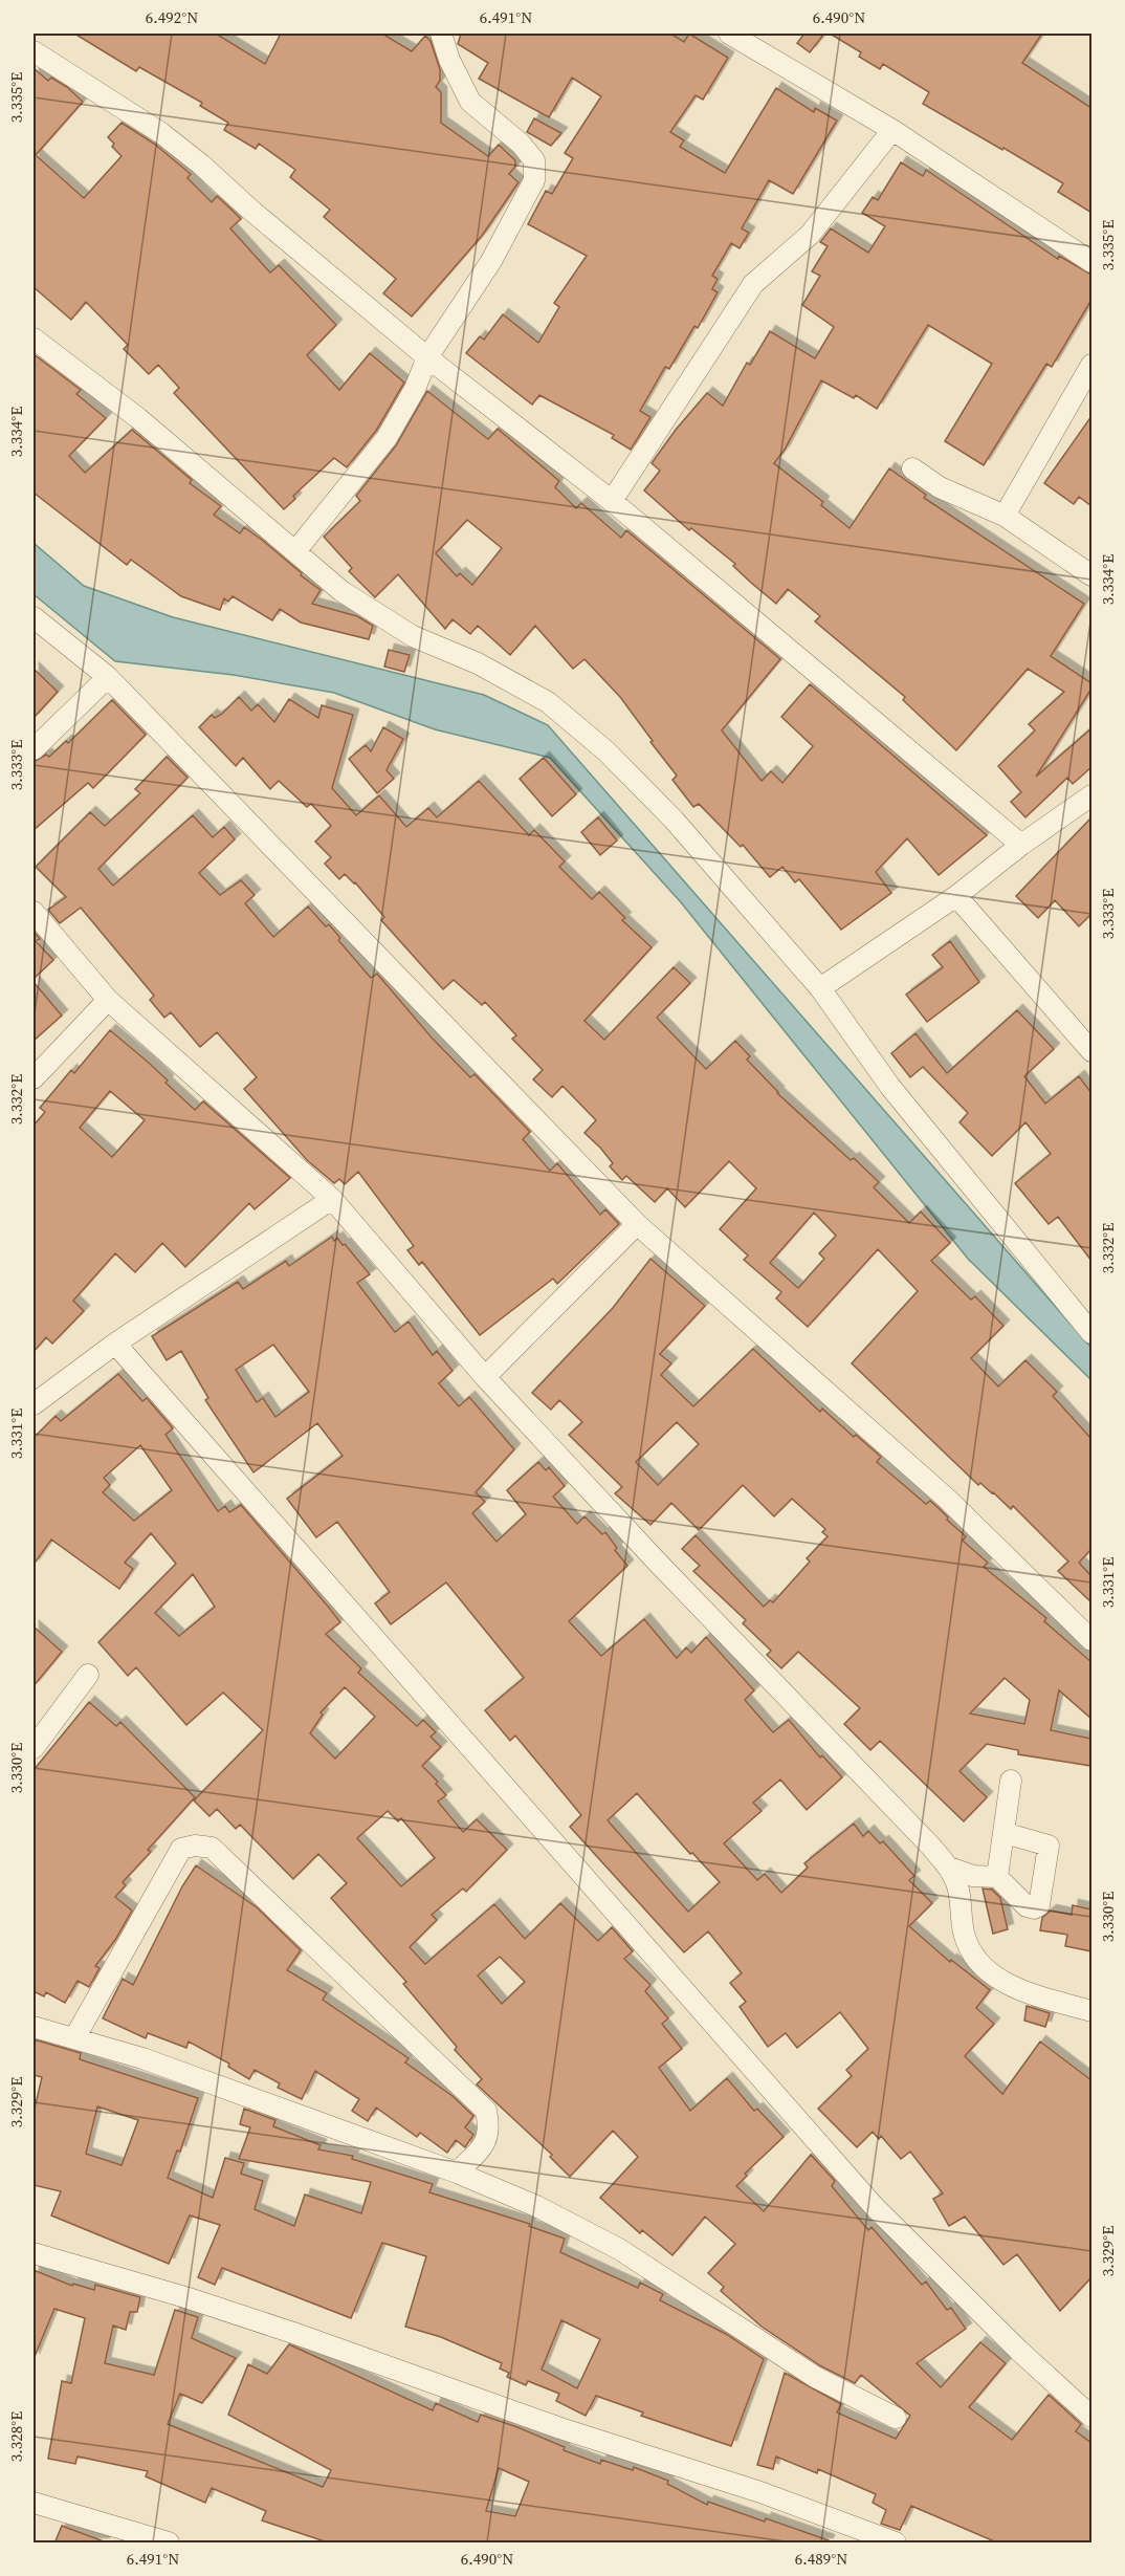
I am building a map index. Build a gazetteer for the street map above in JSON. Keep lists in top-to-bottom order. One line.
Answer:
{"coordinates":["6.492°N","6.491°N","6.490°N","3.335°E","3.334°E","3.333°E","3.332°E","3.331°E","3.330°E","3.329°E","3.328°E","6.489°N"]}
